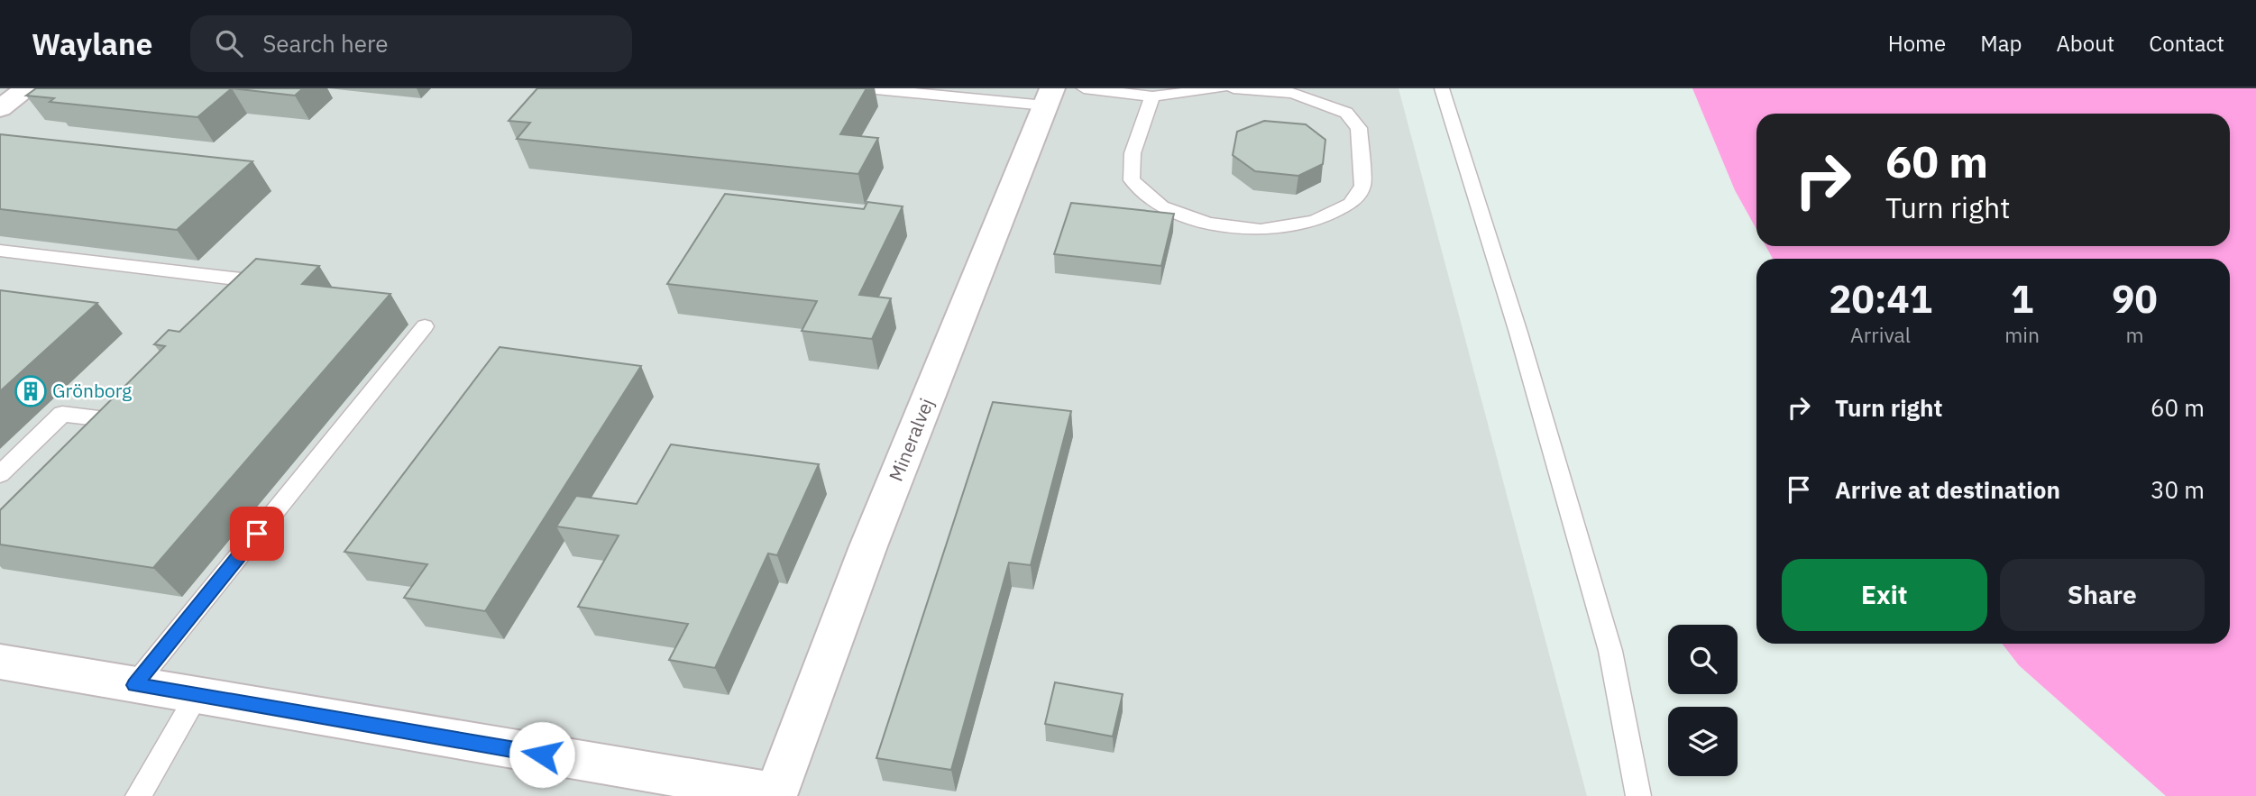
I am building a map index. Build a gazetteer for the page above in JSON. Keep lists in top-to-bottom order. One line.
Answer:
{"streets":{"street":["Mineralvej"]},"places":{"building":["Grönborg"]},"page":{"header":"Waylane","search":"Search here","nav":["Home","Map","About","Contact"],"turn":["60 m","Turn right"],"eta":["20:41","Arrival","1","min","90","m"],"list":[{"name":"Turn right","value":"60 m"},{"name":"Arrive at destination","value":"30 m"}],"buttons":["Exit","Share"]}}
